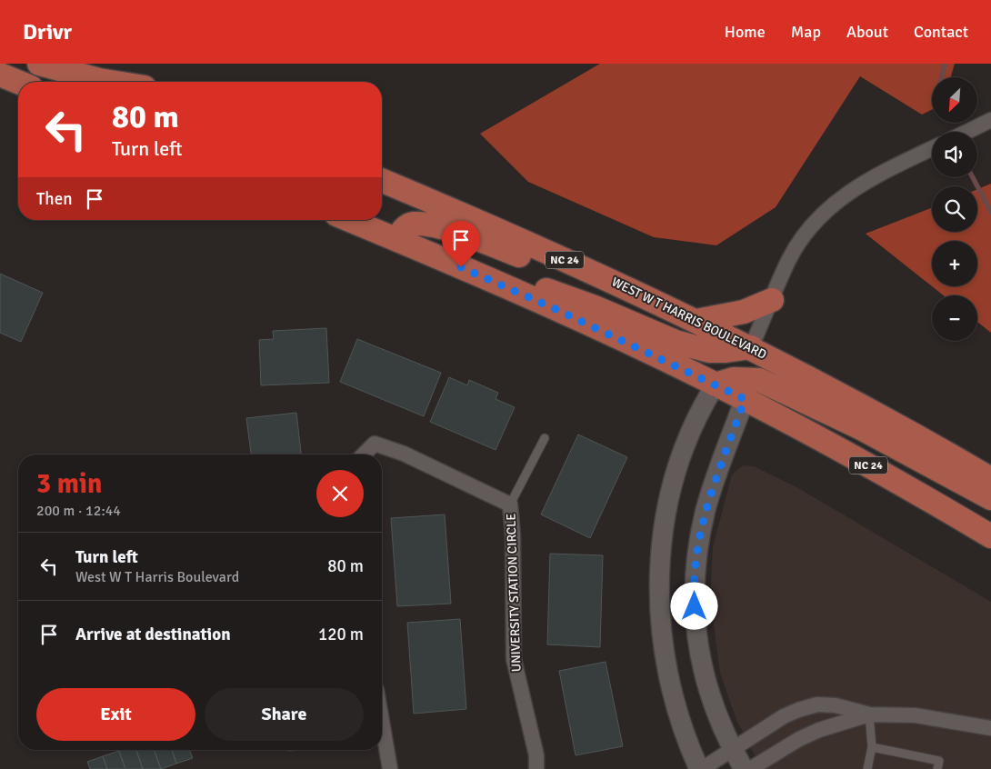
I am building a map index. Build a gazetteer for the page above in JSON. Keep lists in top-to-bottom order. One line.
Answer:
{"streets":{"main road":["NC 24","WEST W T HARRIS BOULEVARD"],"street":["UNIVERSITY STATION CIRCLE"]},"north":"bottom left","page":{"header":"Drivr","nav":["Home","Map","About","Contact"],"map_buttons":["+","−"],"turn":["80 m","Turn left"],"then":"Then","heading":["3 min","200 m · 12:44"],"list":[{"name":"Turn left","note":"West W T Harris Boulevard","value":"80 m"},{"name":"Arrive at destination","value":"120 m"}],"buttons":["Exit","Share"]}}
